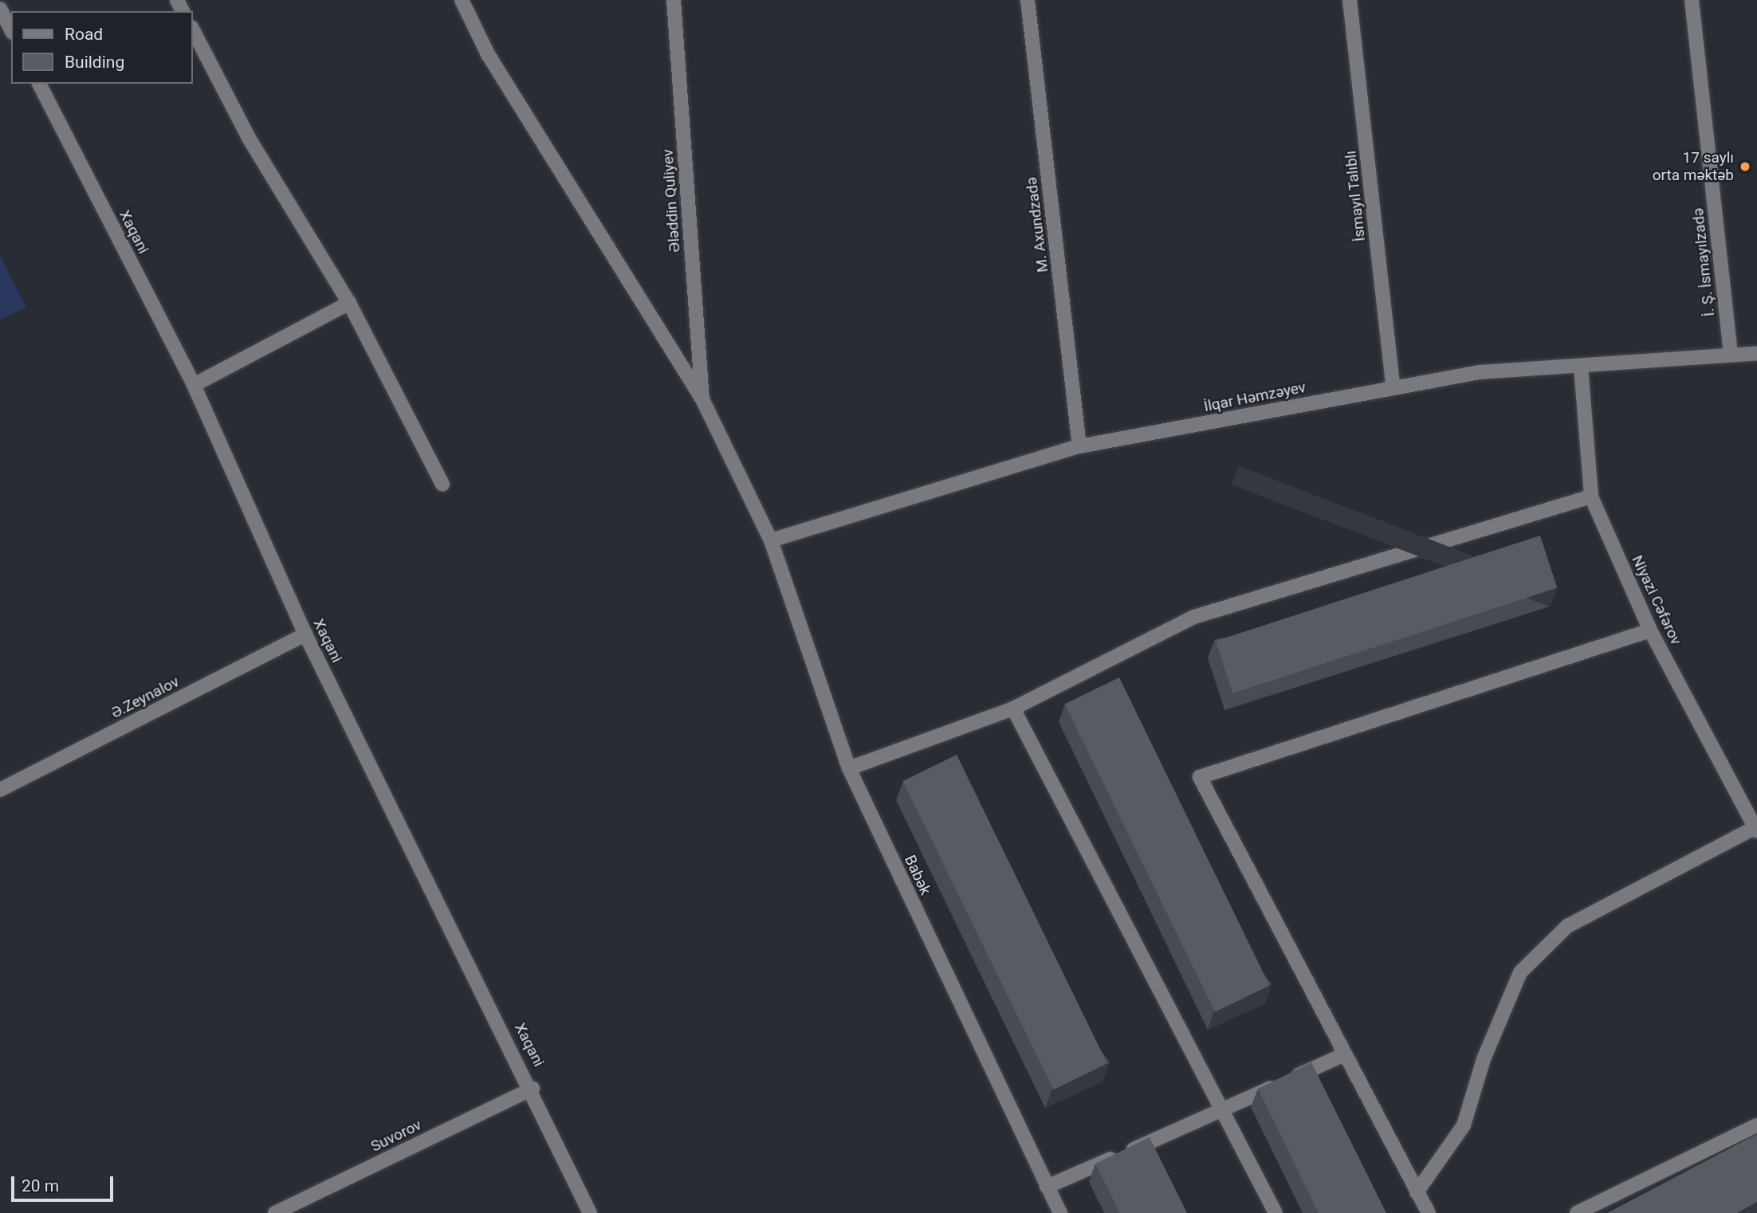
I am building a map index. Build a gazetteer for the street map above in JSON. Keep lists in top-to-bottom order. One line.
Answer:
{"streets":{"street":["İsmayıl Talıblı","Ələddin Quliyev","M. Axundzadə","Xaqani","İ. Ş. İsmayılzadə","İlqar Həmzəyev","Niyazi Cəfərov","Ə.Zeynalov","Babək","Suvorov"]},"crossings":[["İsmayıl Talıblı","İlqar Həmzəyev"],["Ələddin Quliyev","Babək"],["M. Axundzadə","İlqar Həmzəyev"],["Xaqani","Ə.Zeynalov"],["Xaqani","Suvorov"],["İ. Ş. İsmayılzadə","İlqar Həmzəyev"],["İlqar Həmzəyev","Niyazi Cəfərov"],["İlqar Həmzəyev","Babək"]],"places":["17 saylı orta məktəb"],"legend":["Road","Building"],"scale_bar":"20 m"}
